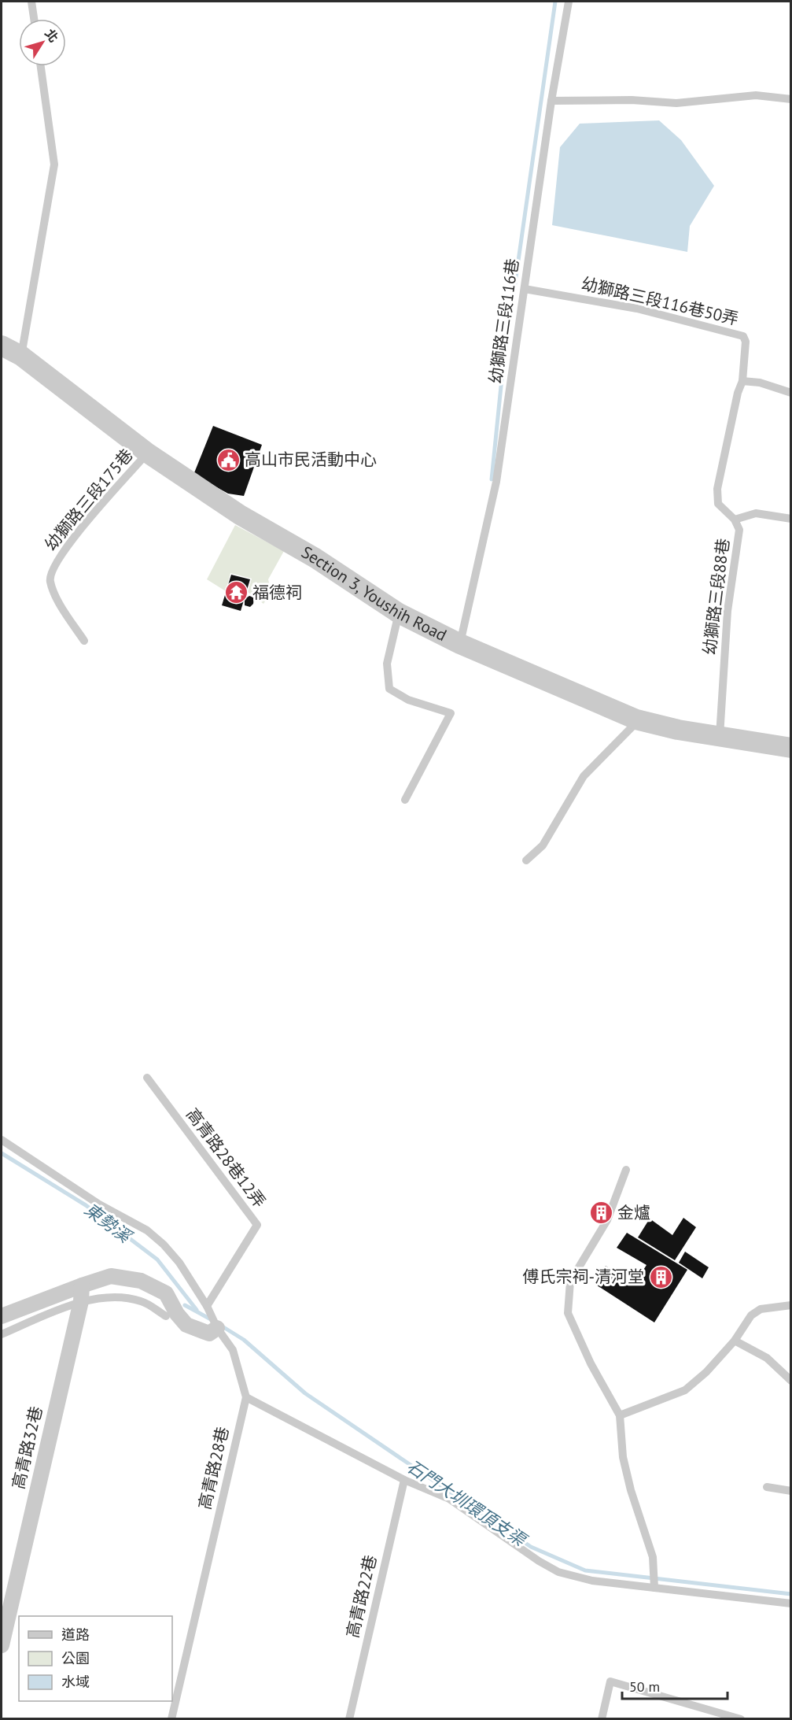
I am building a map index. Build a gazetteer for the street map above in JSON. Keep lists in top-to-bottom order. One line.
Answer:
{"streets":{"street":["Section 3, Youshih Road","高青路32巷"],"lane":["幼獅路三段116巷50弄","幼獅路三段116巷","幼獅路三段175巷","幼獅路三段88巷","高青路28巷12弄","高青路28巷","高青路22巷"]},"crossings":[["幼獅路三段116巷50弄","幼獅路三段116巷"],["幼獅路三段116巷50弄","幼獅路三段88巷"],["幼獅路三段116巷","Section 3, Youshih Road"],["幼獅路三段175巷","Section 3, Youshih Road"],["Section 3, Youshih Road","幼獅路三段88巷"]],"water":["東勢溪","石門大圳環頂支渠"],"places":{"public building":["高山市民活動中心"],"temple":["福德祠"],"building":["金爐","傅氏宗祠-清河堂"]},"legend":["道路","公園","水域"],"scale_bar":"50 m","north":"top right"}
